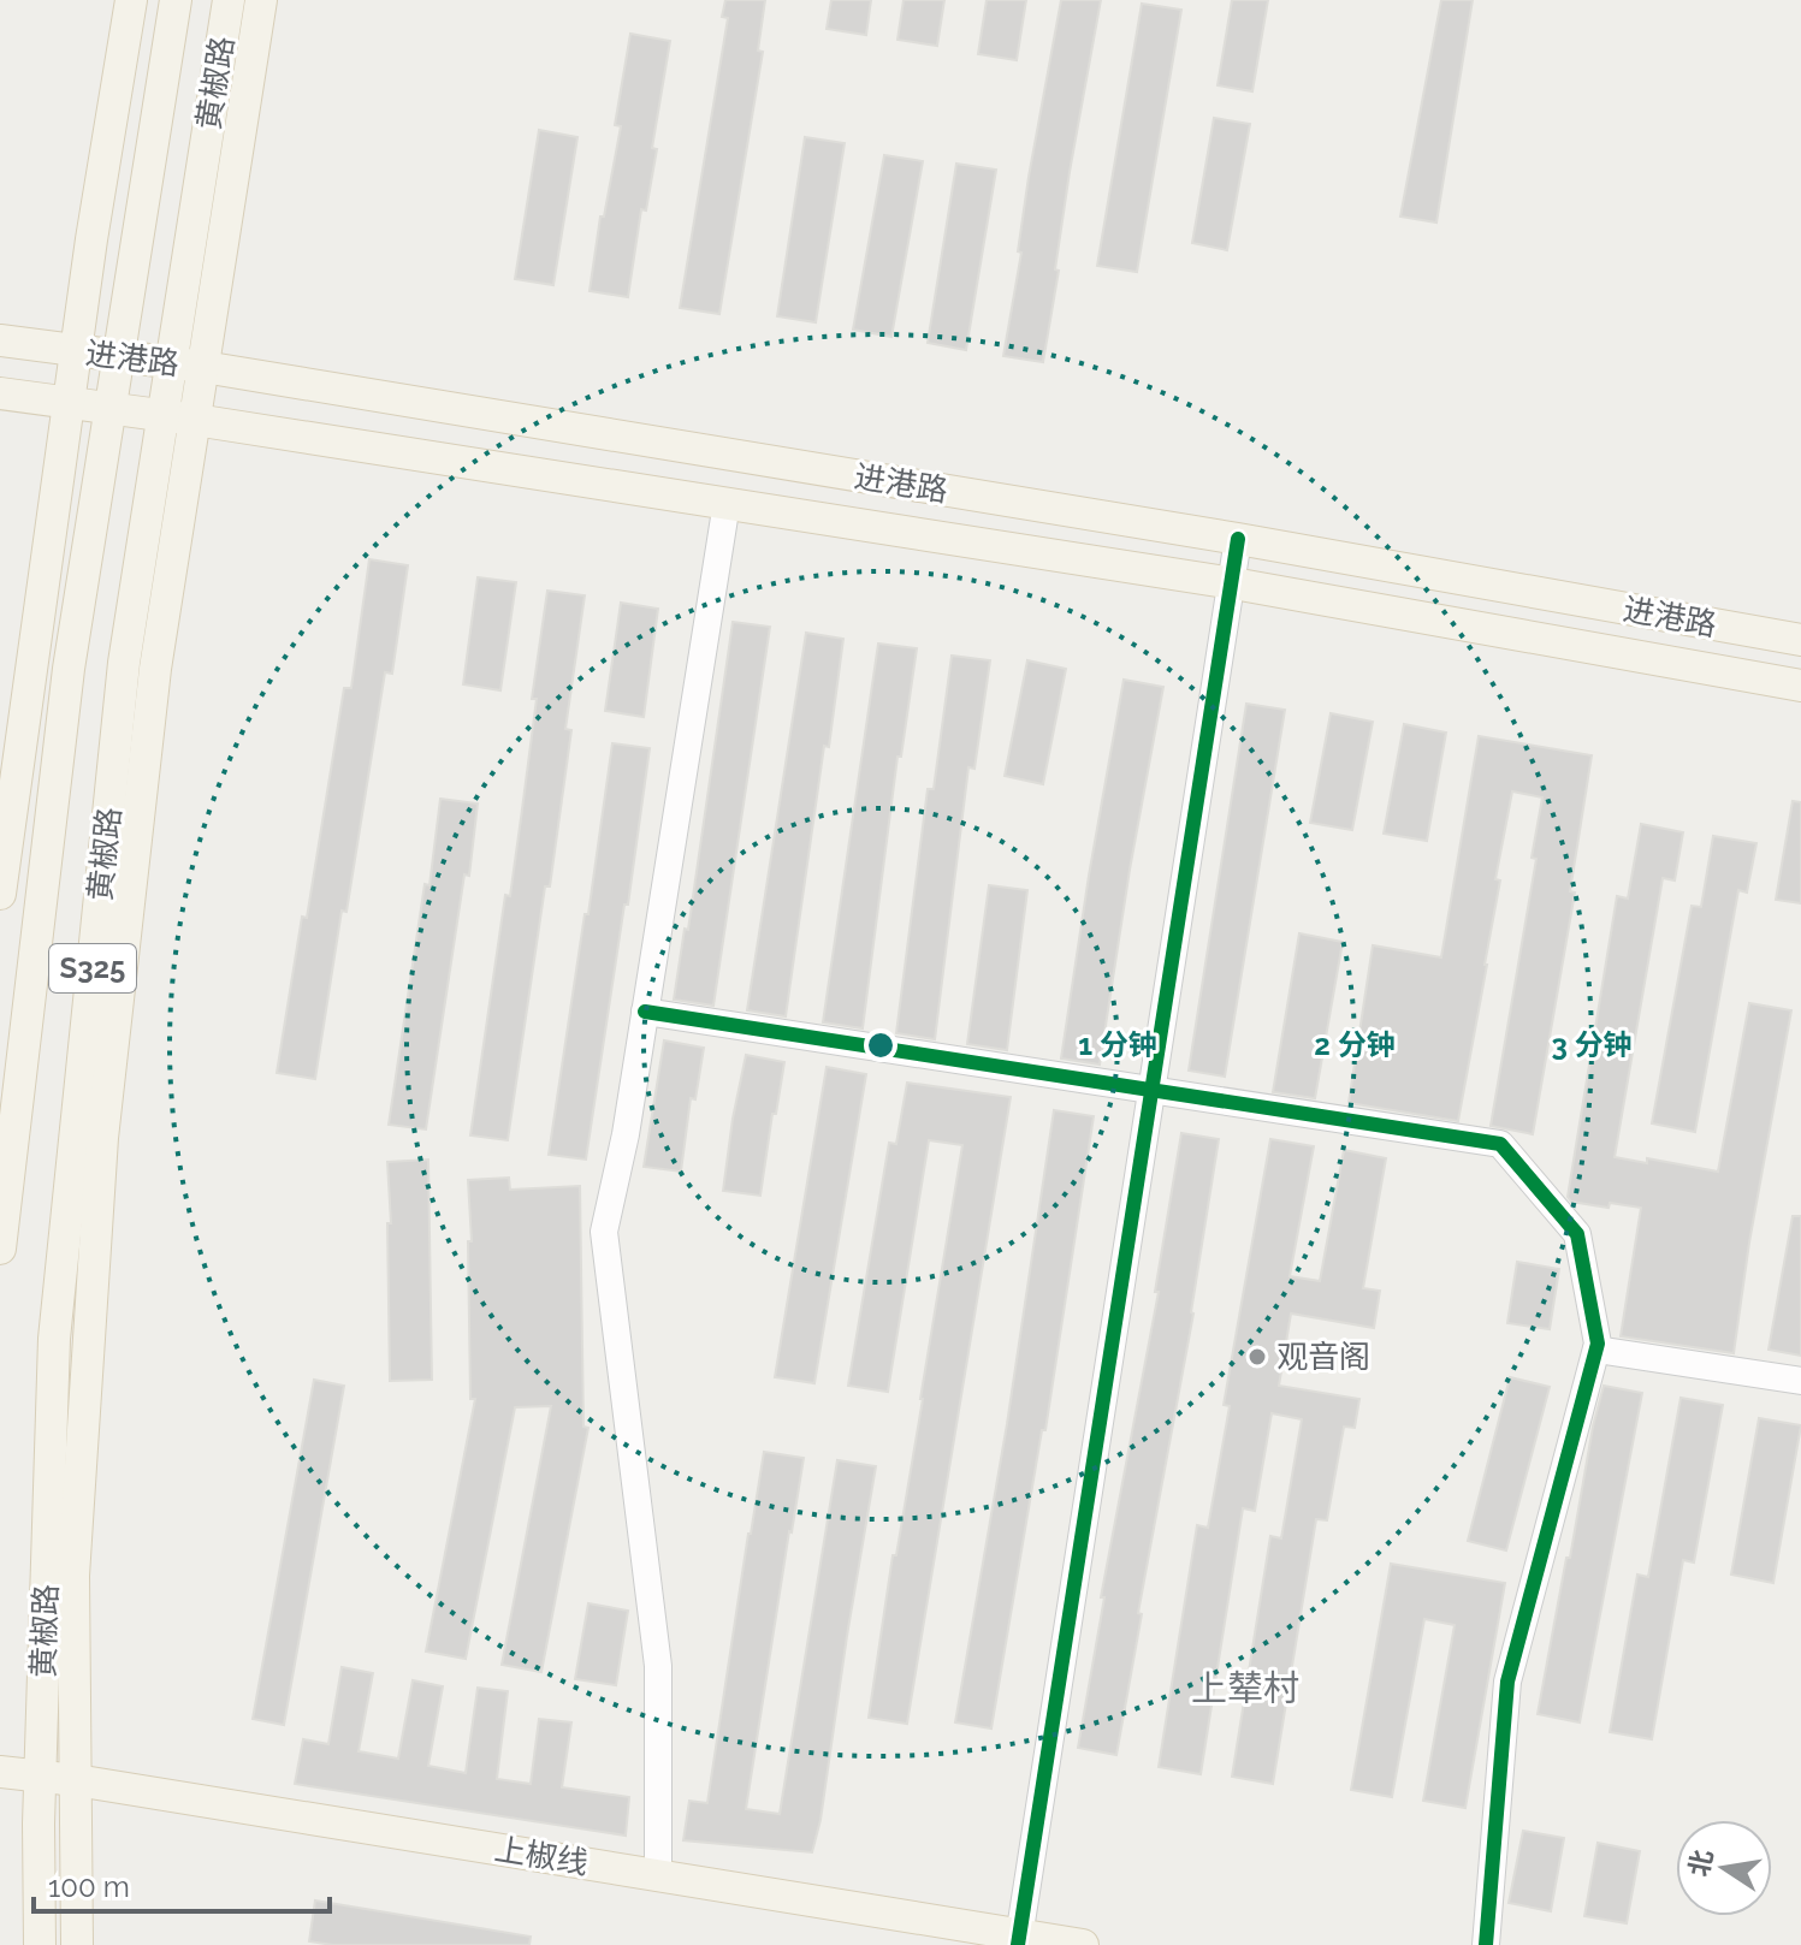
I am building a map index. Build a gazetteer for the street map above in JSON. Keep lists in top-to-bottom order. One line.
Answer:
{"streets":{"main road":["黄椒路","进港路","S325","上椒线"]},"crossings":[["黄椒路","进港路"],["黄椒路","上椒线"]],"districts":["上辇村"],"places":["观音阁"],"scale_bar":"100 m","north":"left","rings":["1 分钟","2 分钟","3 分钟"]}
